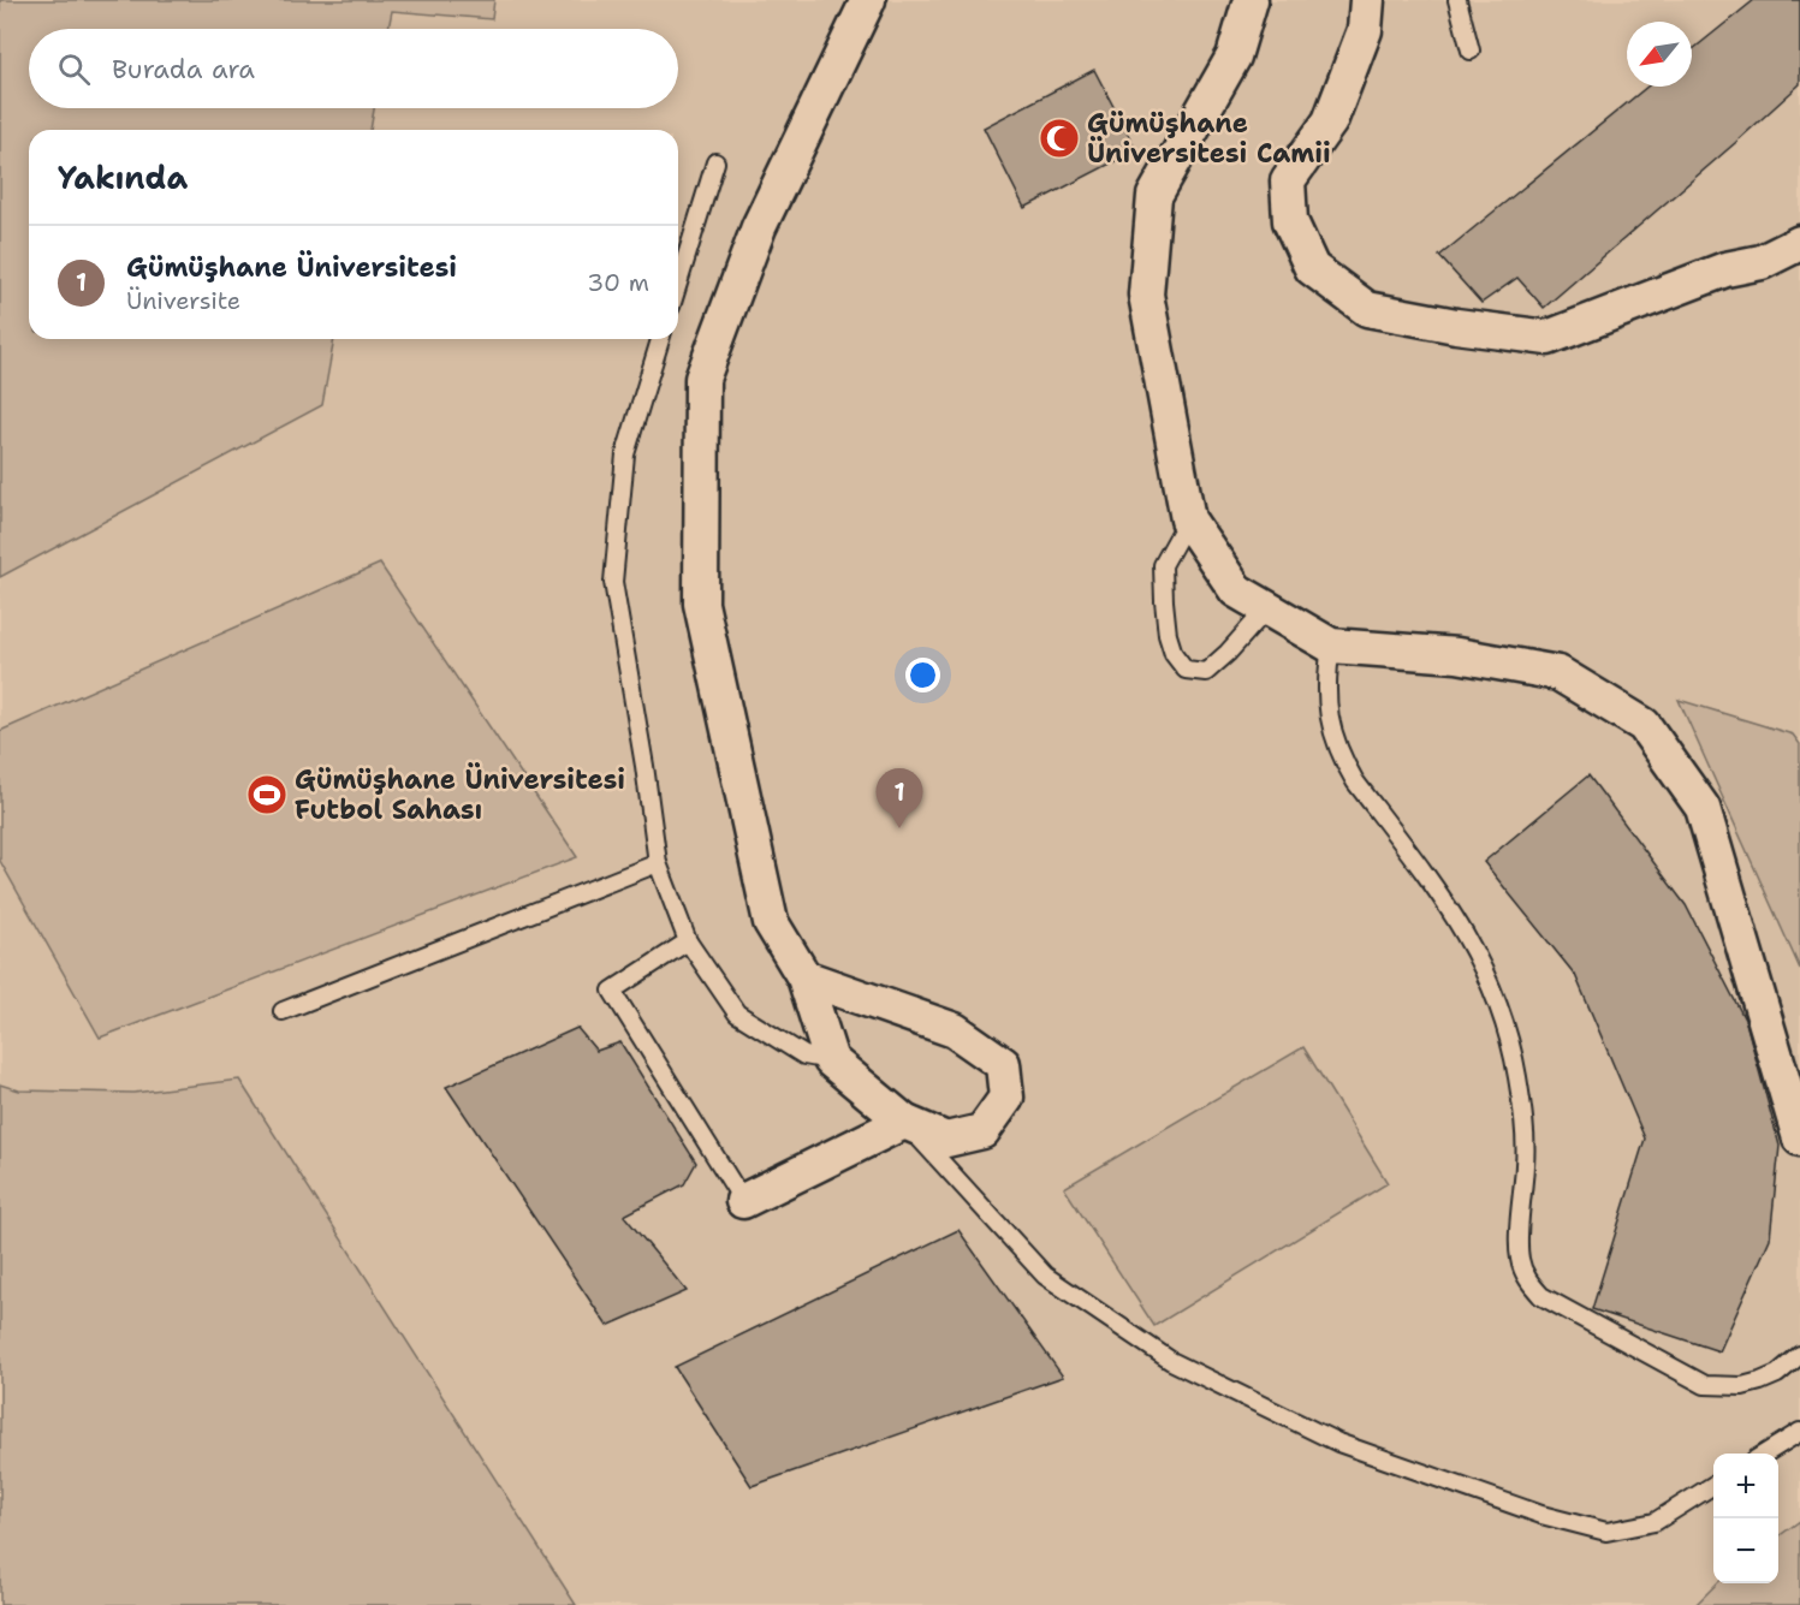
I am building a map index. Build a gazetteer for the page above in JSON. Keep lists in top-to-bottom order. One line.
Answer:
{"places":{"mosque":["Gümüşhane Üniversitesi Camii"],"sports":["Gümüşhane Üniversitesi Futbol Sahası"]},"north":"bottom left","page":{"search":"Burada ara","heading":"Yakında","list":[{"mark":"1","name":"Gümüşhane Üniversitesi","note":"Üniversite","value":"30 m"}],"pins":"1","map_buttons":["+","−"]}}
